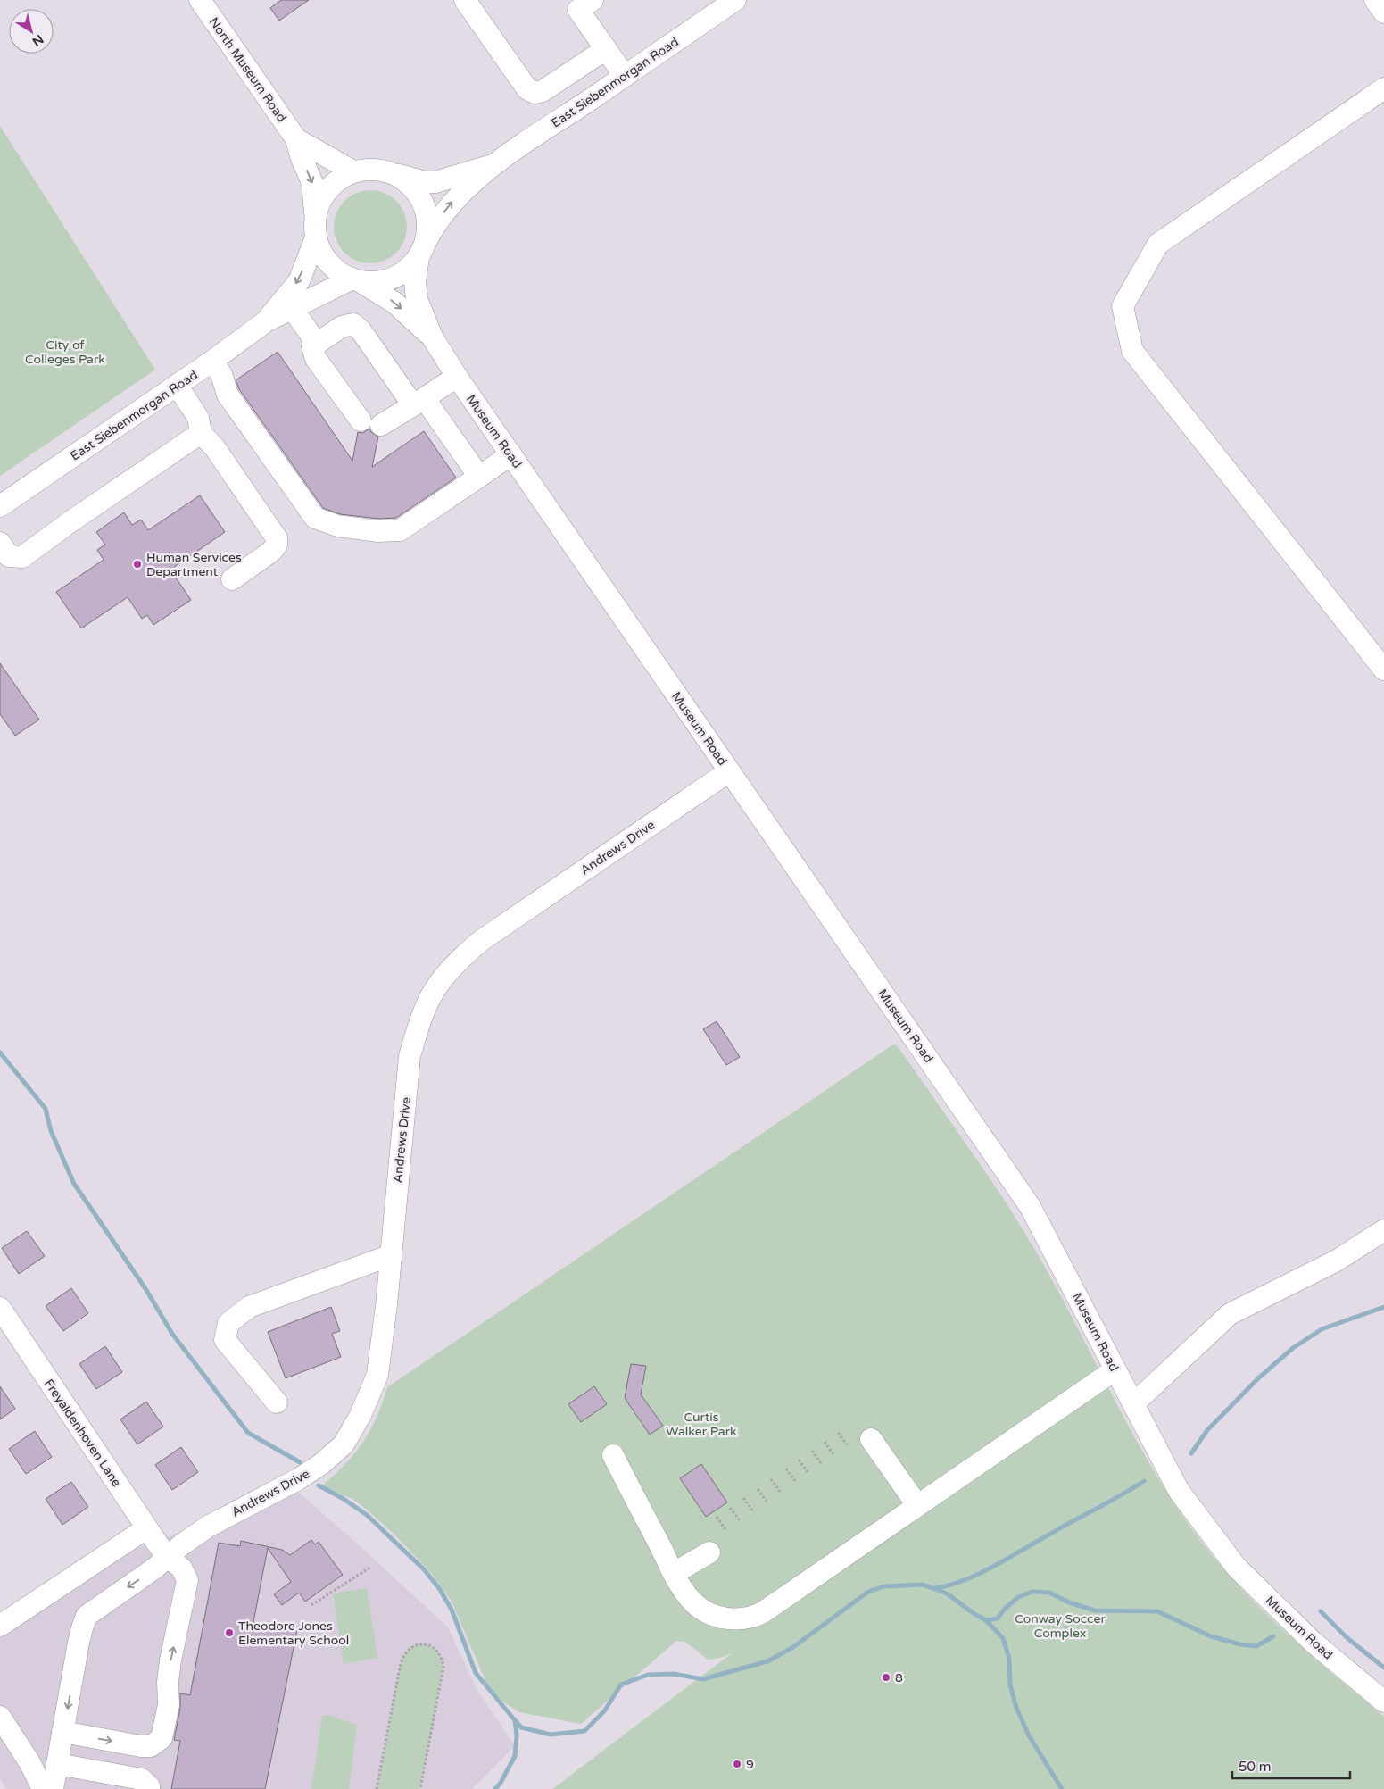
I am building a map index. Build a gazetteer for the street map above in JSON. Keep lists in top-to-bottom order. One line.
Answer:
{"streets":{"street":["North Museum Road","East Siebenmorgan Road","Museum Road","Andrews Drive","Freyaldenhoven Lane"]},"crossings":[["North Museum Road","East Siebenmorgan Road"],["North Museum Road","Museum Road"],["East Siebenmorgan Road","Museum Road"],["Museum Road","Andrews Drive"],["Andrews Drive","Freyaldenhoven Lane"]],"parks":["City of Colleges Park","Curtis Walker Park","Conway Soccer Complex"],"places":["Human Services Department","Theodore Jones Elementary School","8","9"],"scale_bar":"50 m","north":"bottom right"}
